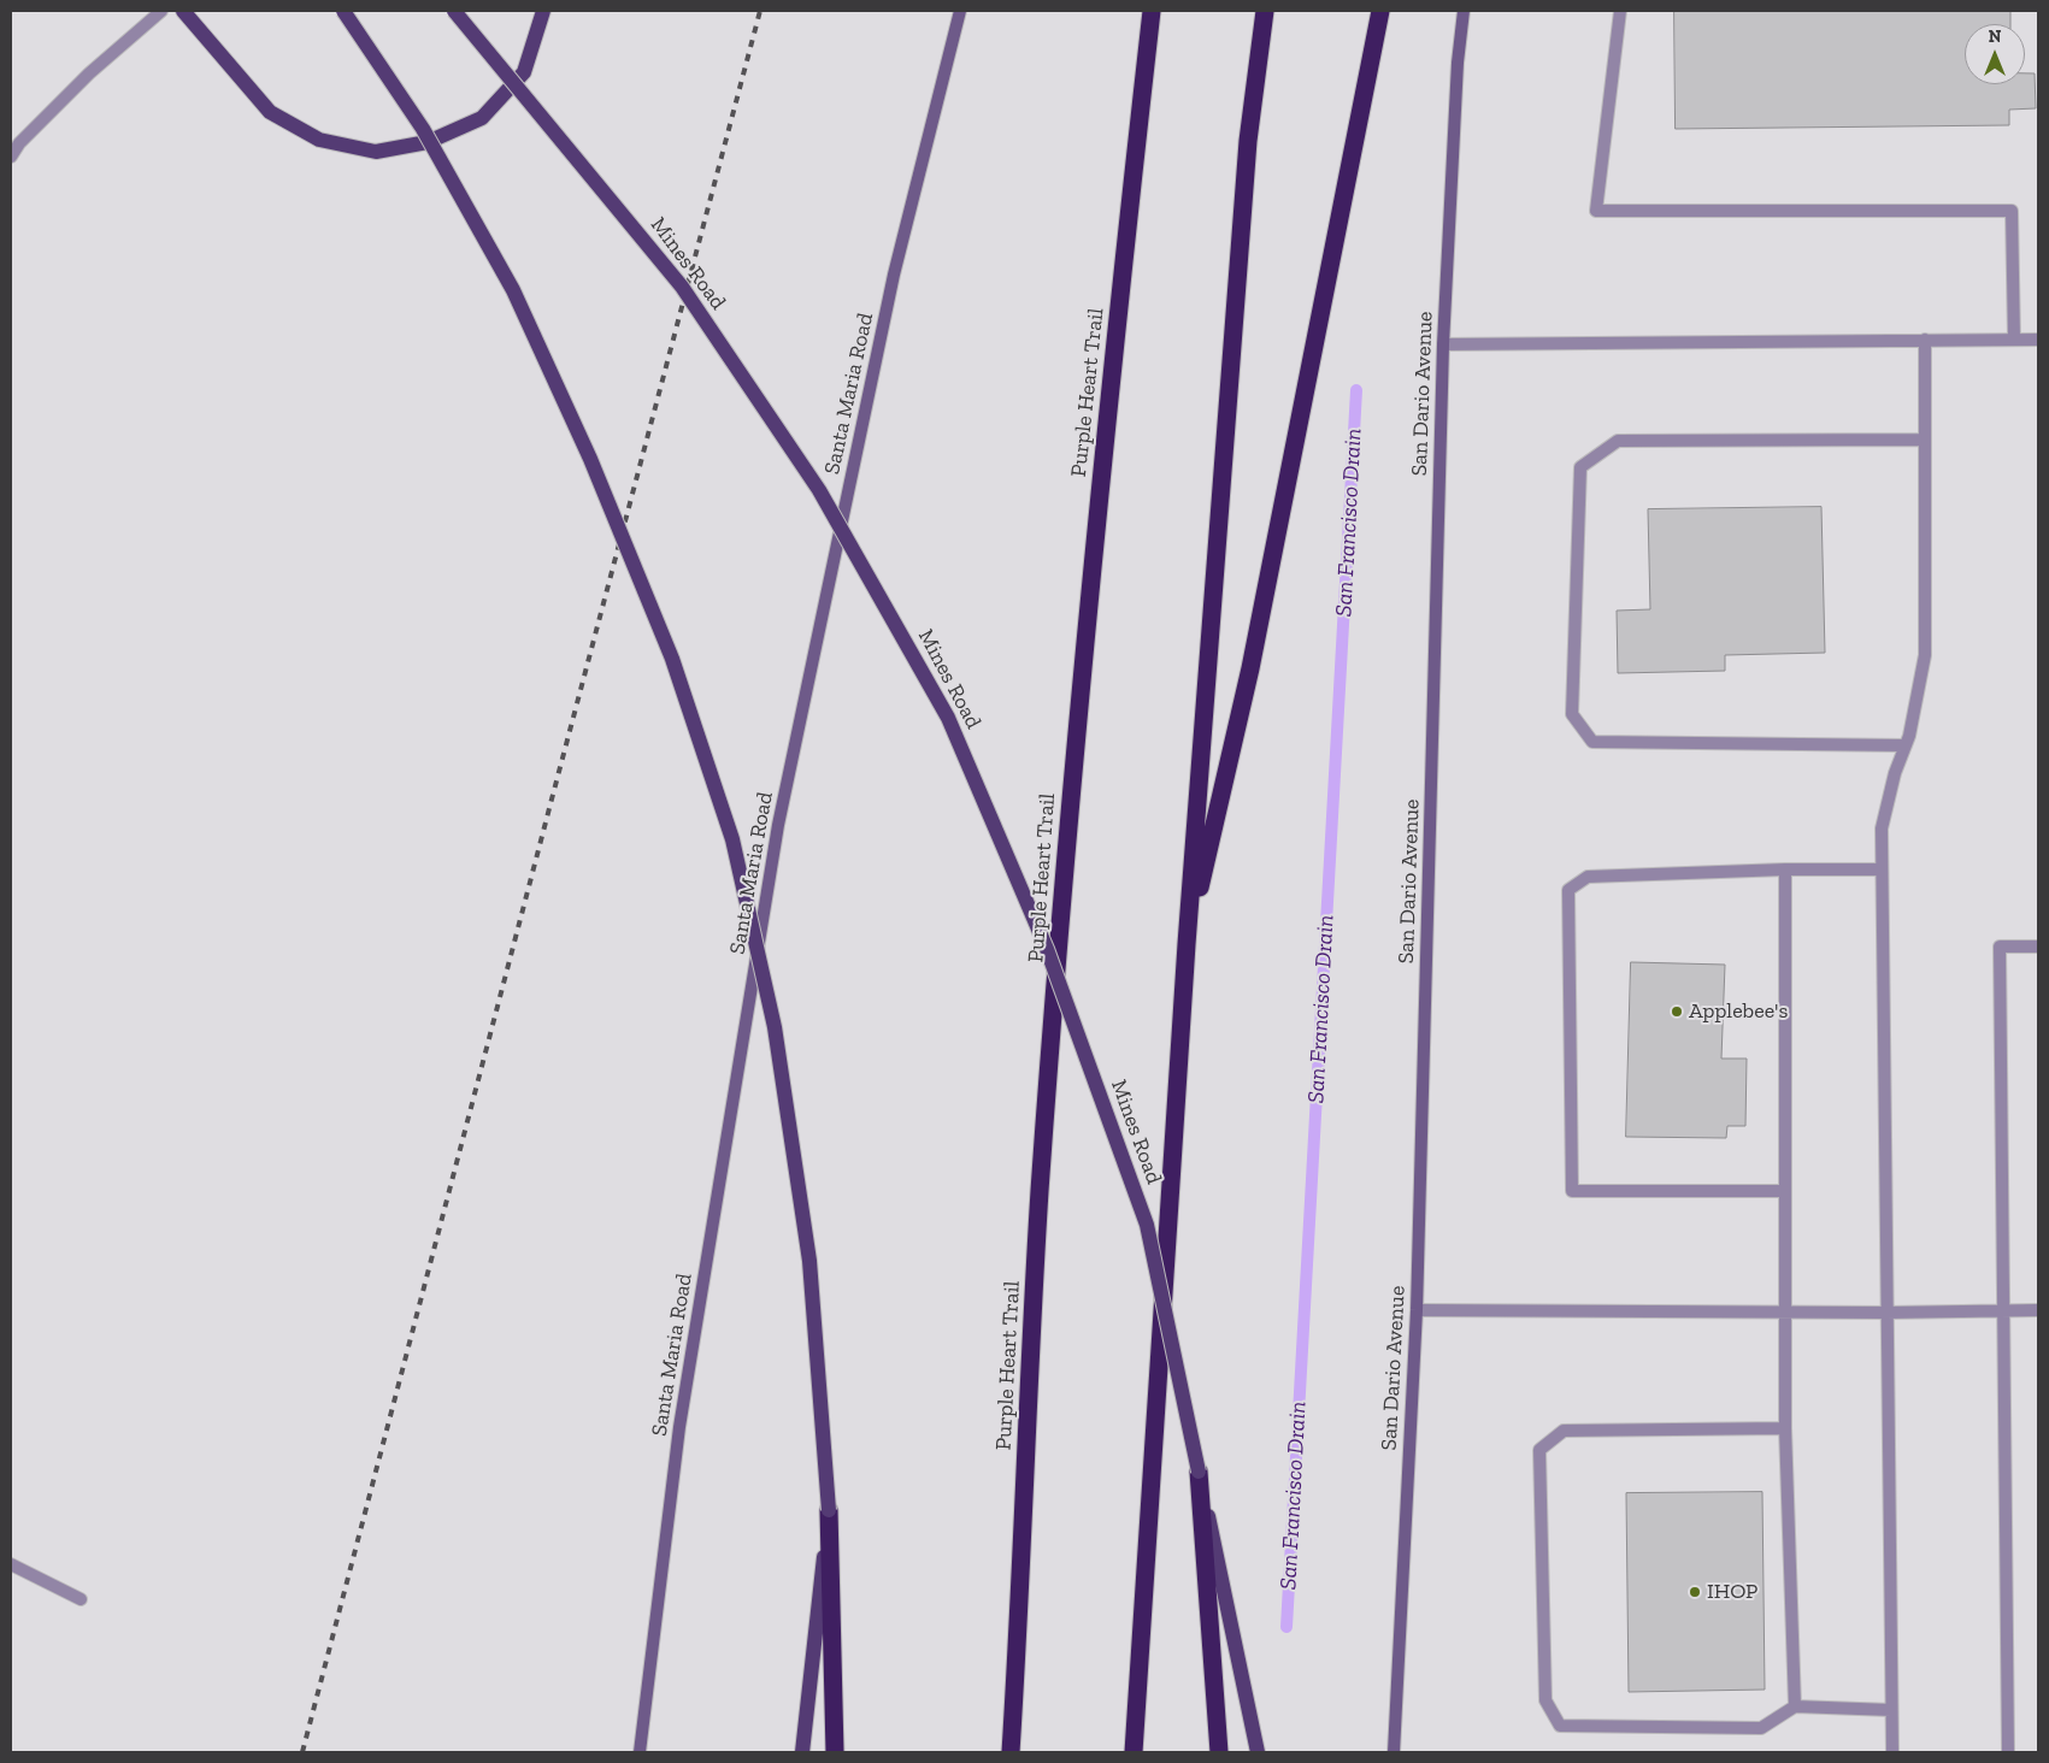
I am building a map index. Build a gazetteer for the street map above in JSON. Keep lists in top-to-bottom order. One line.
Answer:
{"streets":{"highway":["Purple Heart Trail"],"main road":["Mines Road","Santa Maria Road","San Dario Avenue"]},"water":["San Francisco Drain"],"places":["Applebee's","IHOP"],"north":"top"}
